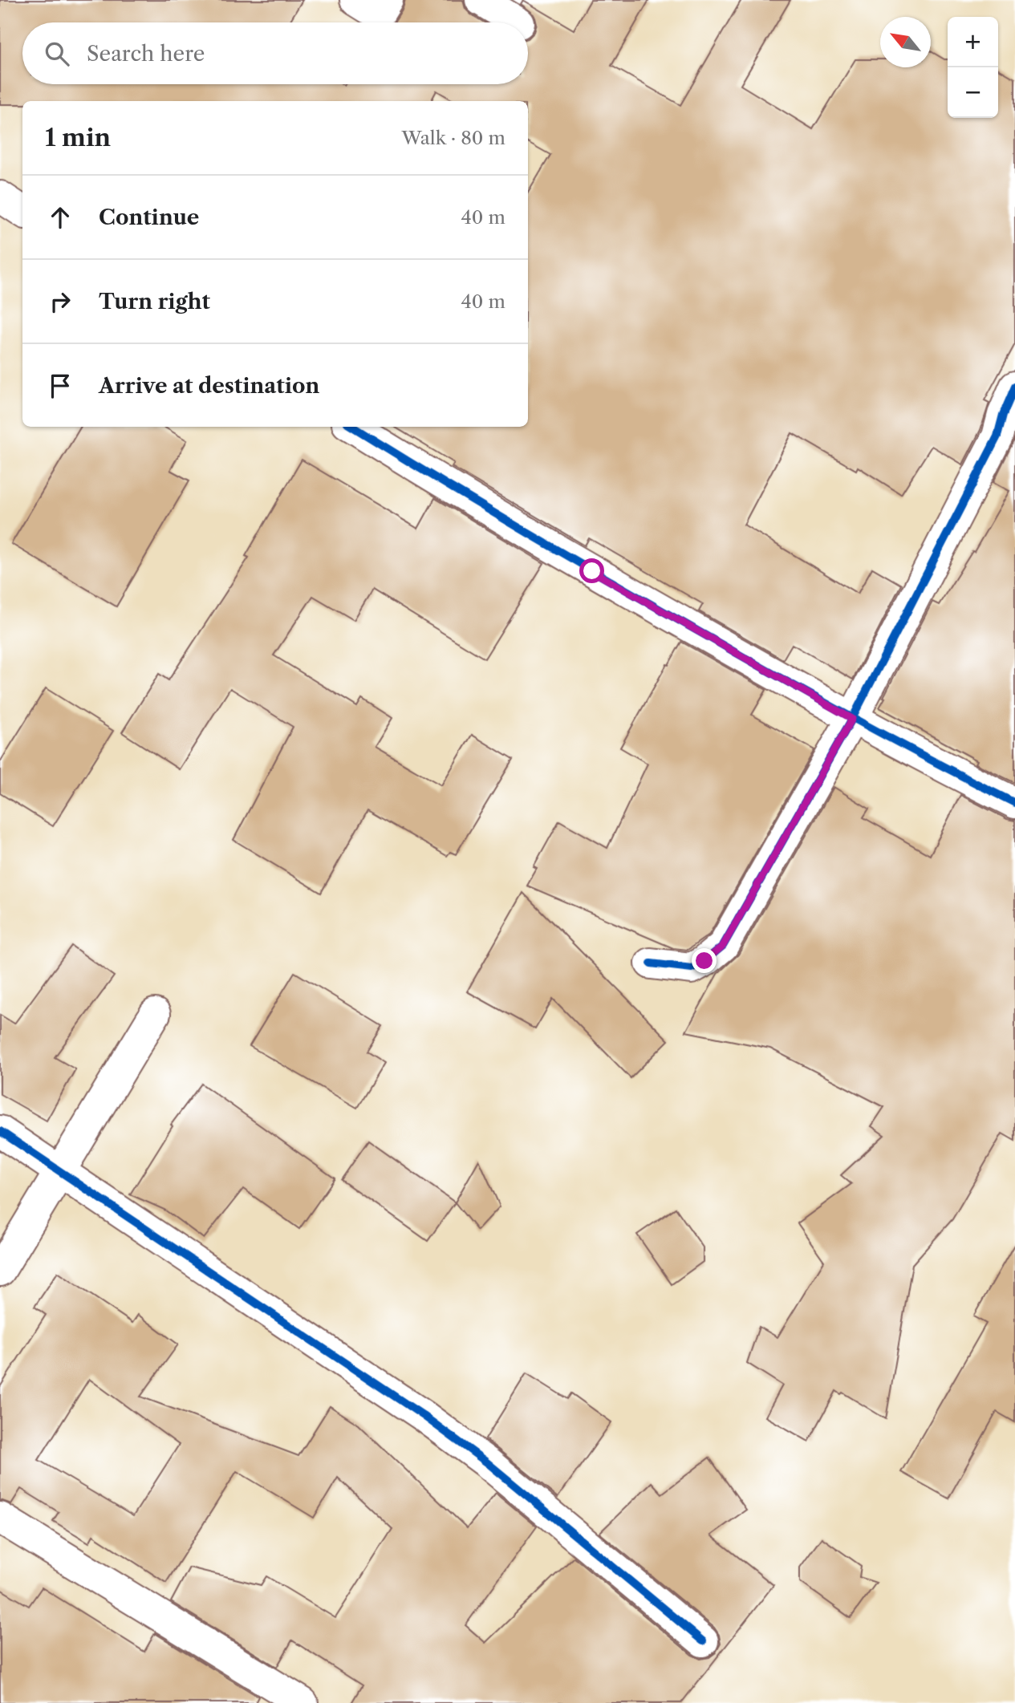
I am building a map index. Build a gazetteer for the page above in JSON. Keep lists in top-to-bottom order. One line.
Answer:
{"north":"top left","page":{"map_buttons":["+","−"],"search":"Search here","heading":["1 min","Walk · 80 m"],"list":[["Continue","40 m"],["Turn right","40 m"],"Arrive at destination"]}}
